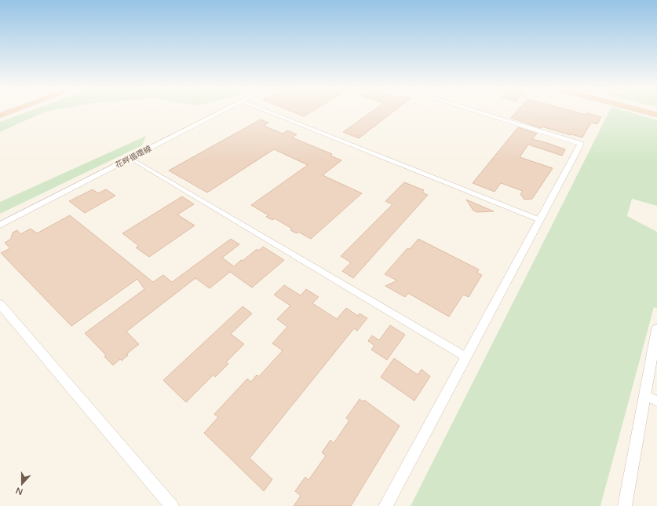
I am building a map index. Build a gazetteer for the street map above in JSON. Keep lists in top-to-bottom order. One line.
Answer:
{"streets":{"street":["花畔循環線"]},"north":"bottom"}
